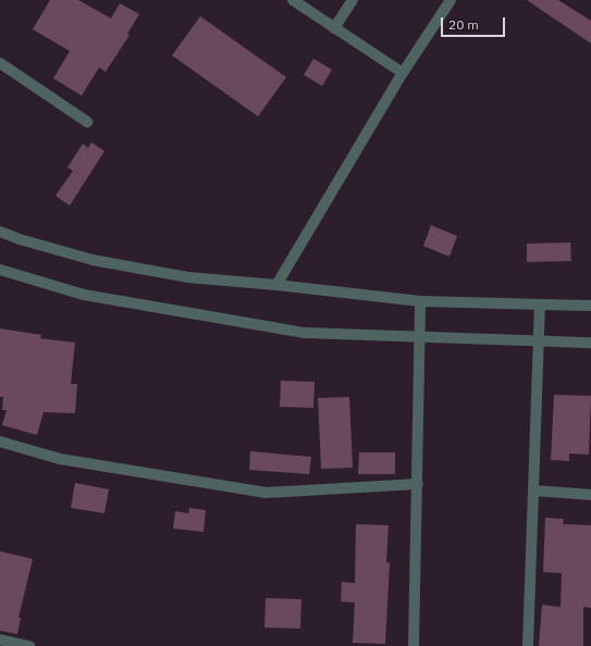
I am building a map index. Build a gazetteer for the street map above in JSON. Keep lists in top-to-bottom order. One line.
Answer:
{"scale_bar":"20 m"}
